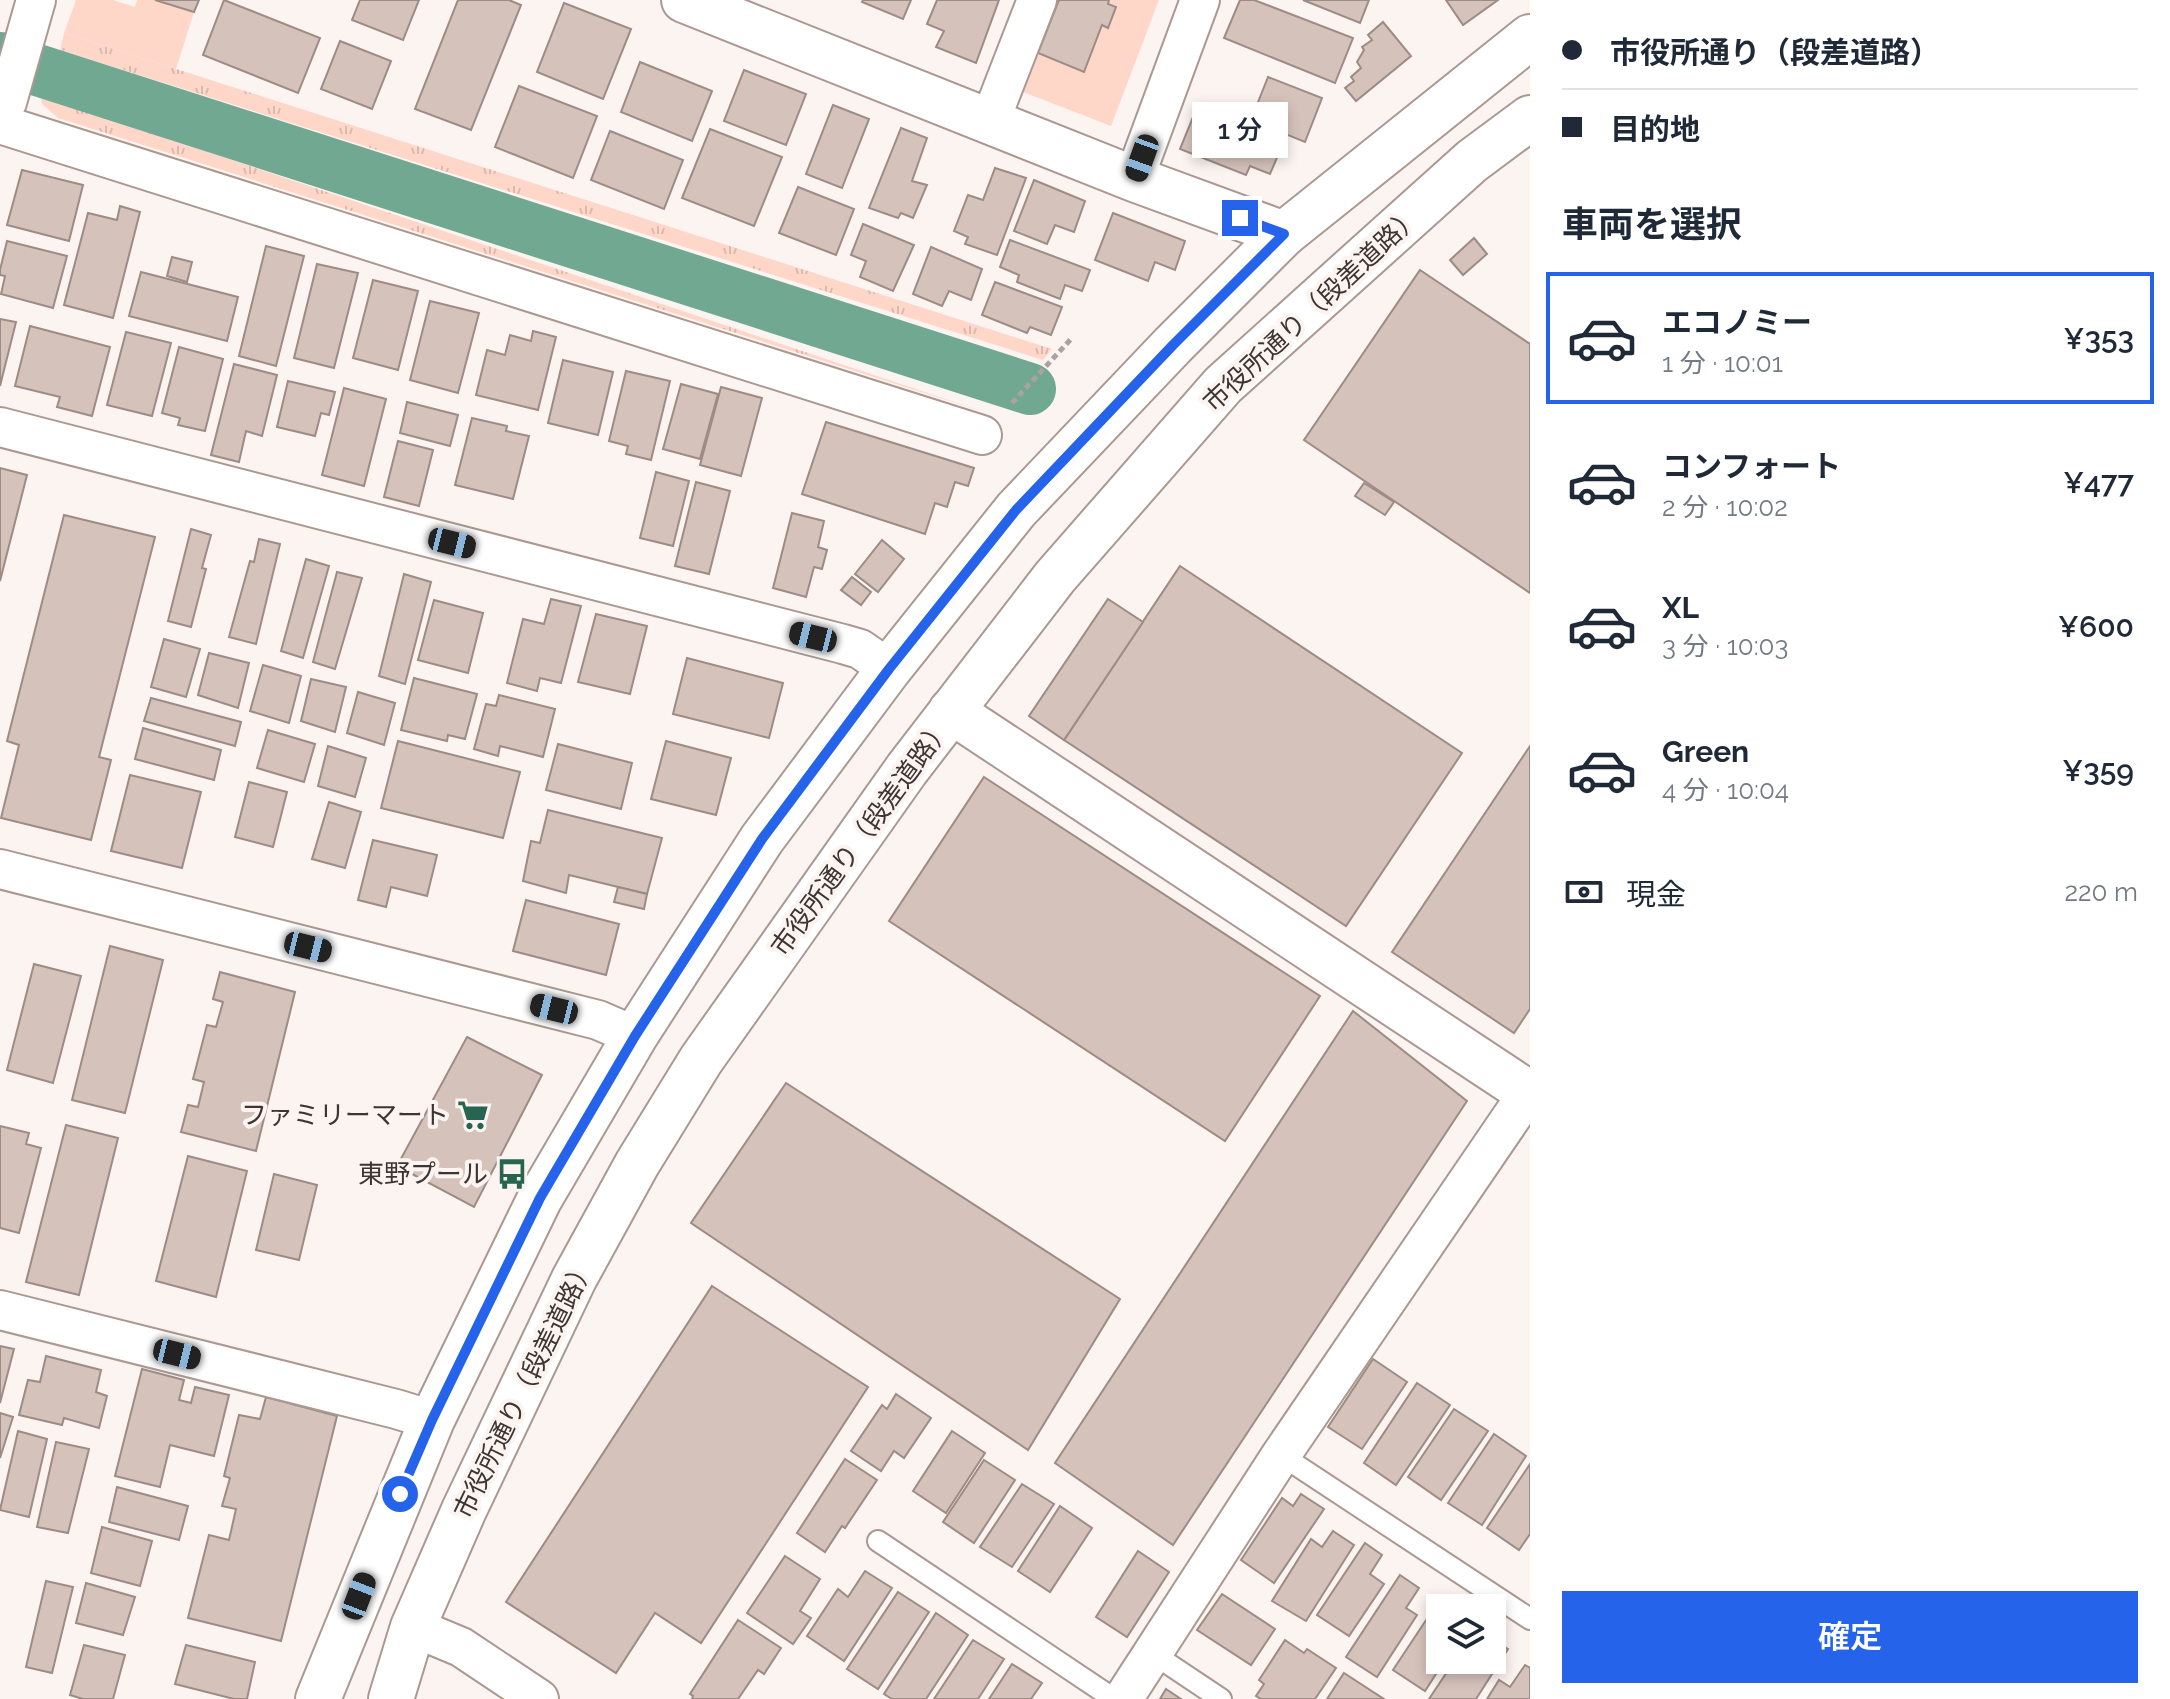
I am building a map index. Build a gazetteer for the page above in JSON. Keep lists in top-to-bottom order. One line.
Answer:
{"streets":{"street":["市役所通り（段差道路）"]},"places":{"supermarket":["ファミリーマート"],"bus stop":["東野プール"]},"page":{"banner":["市役所通り（段差道路）","目的地"],"bubble":"1 分","heading":"車両を選択","list":[{"name":"エコノミー","note":"1 分 · 10:01","value":"¥353"},{"name":"コンフォート","note":"2 分 · 10:02","value":"¥477"},{"name":"XL","note":"3 分 · 10:03","value":"¥600"},{"name":"Green","note":"4 分 · 10:04","value":"¥359"}],"pay":["現金","220 m"],"buttons":"確定"}}
